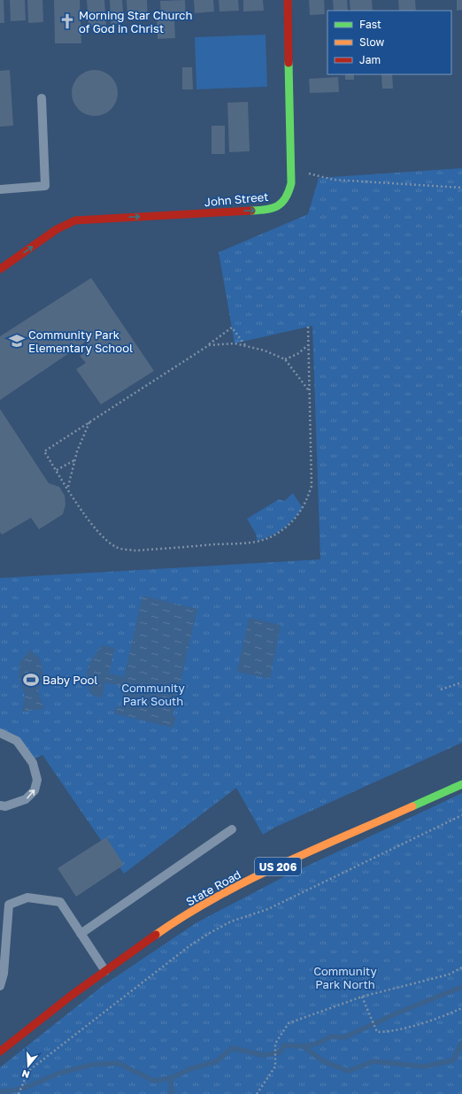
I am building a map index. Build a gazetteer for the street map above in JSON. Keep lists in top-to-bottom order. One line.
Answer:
{"streets":{"main road":["John Street","US 206","State Road"]},"one_way":["John Street"],"parks":["Community Park South","Community Park North"],"places":{"church":["Morning Star Church of God in Christ"],"school or university":["Community Park Elementary School"],"sports":["Baby Pool"]},"legend":["Fast","Slow","Jam"],"north":"bottom"}
